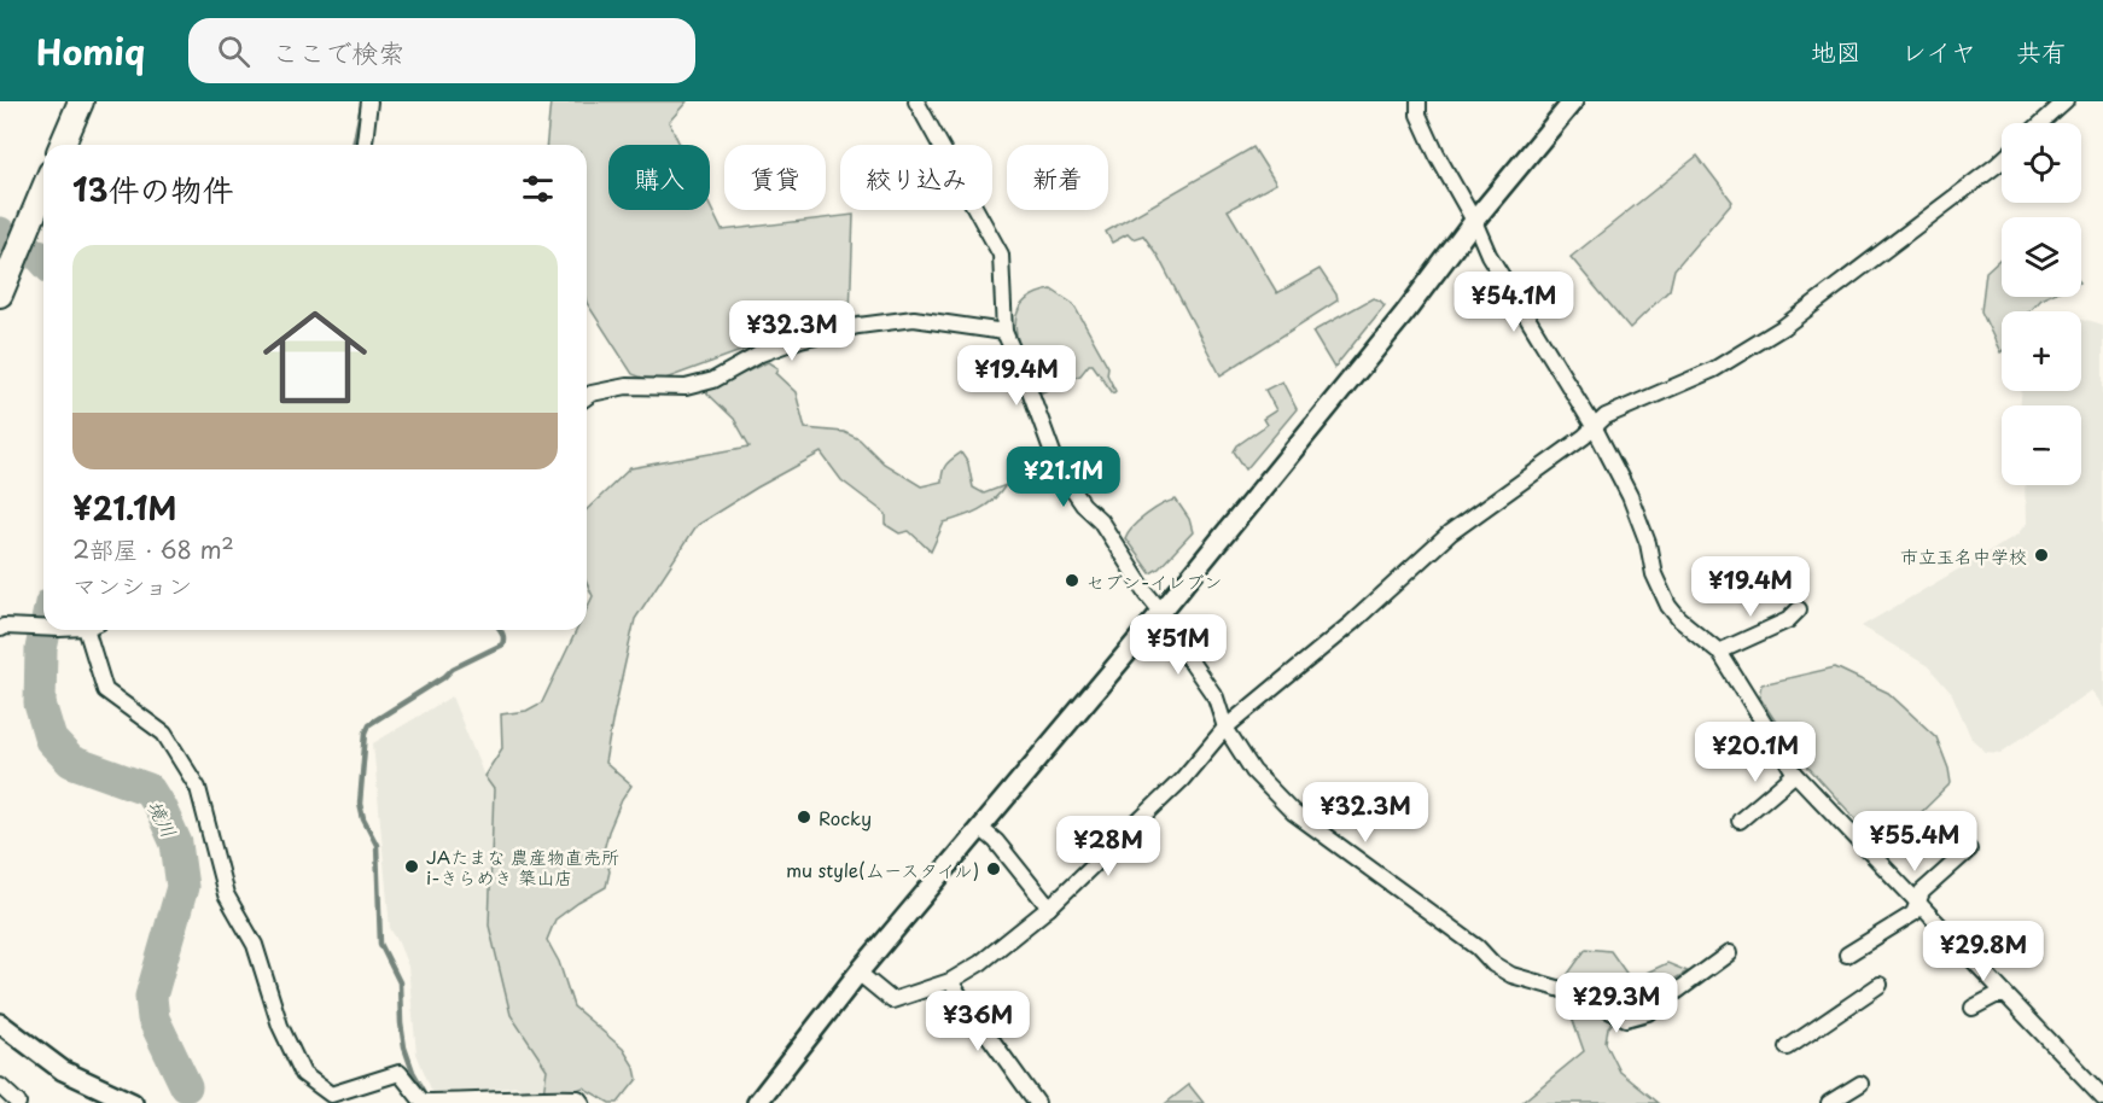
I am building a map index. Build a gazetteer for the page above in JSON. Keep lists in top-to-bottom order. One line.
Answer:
{"water":["境川"],"places":["市立玉名中学校","セブン-イレブン","Rocky","JAたまな 農産物直売所 i-きらめき 築山店","mu style(厶ースタイル)"],"page":{"header":"Homiq","search":"ここで検索","nav":["地図","レイヤ","共有"],"map_buttons":["+","−"],"chip":["購入","賃貸","絞り込み","新着"],"heading":"13件の物件","list":[{"name":"¥21.1M","note":"2部屋 · 68 m² · マンション"}],"price":["¥54.1M","¥32.3M","¥19.4M","¥21.1M","¥19.4M","¥51M","¥20.1M","¥32.3M","¥55.4M","¥28M","¥29.8M","¥29.3M","¥36M"]}}
